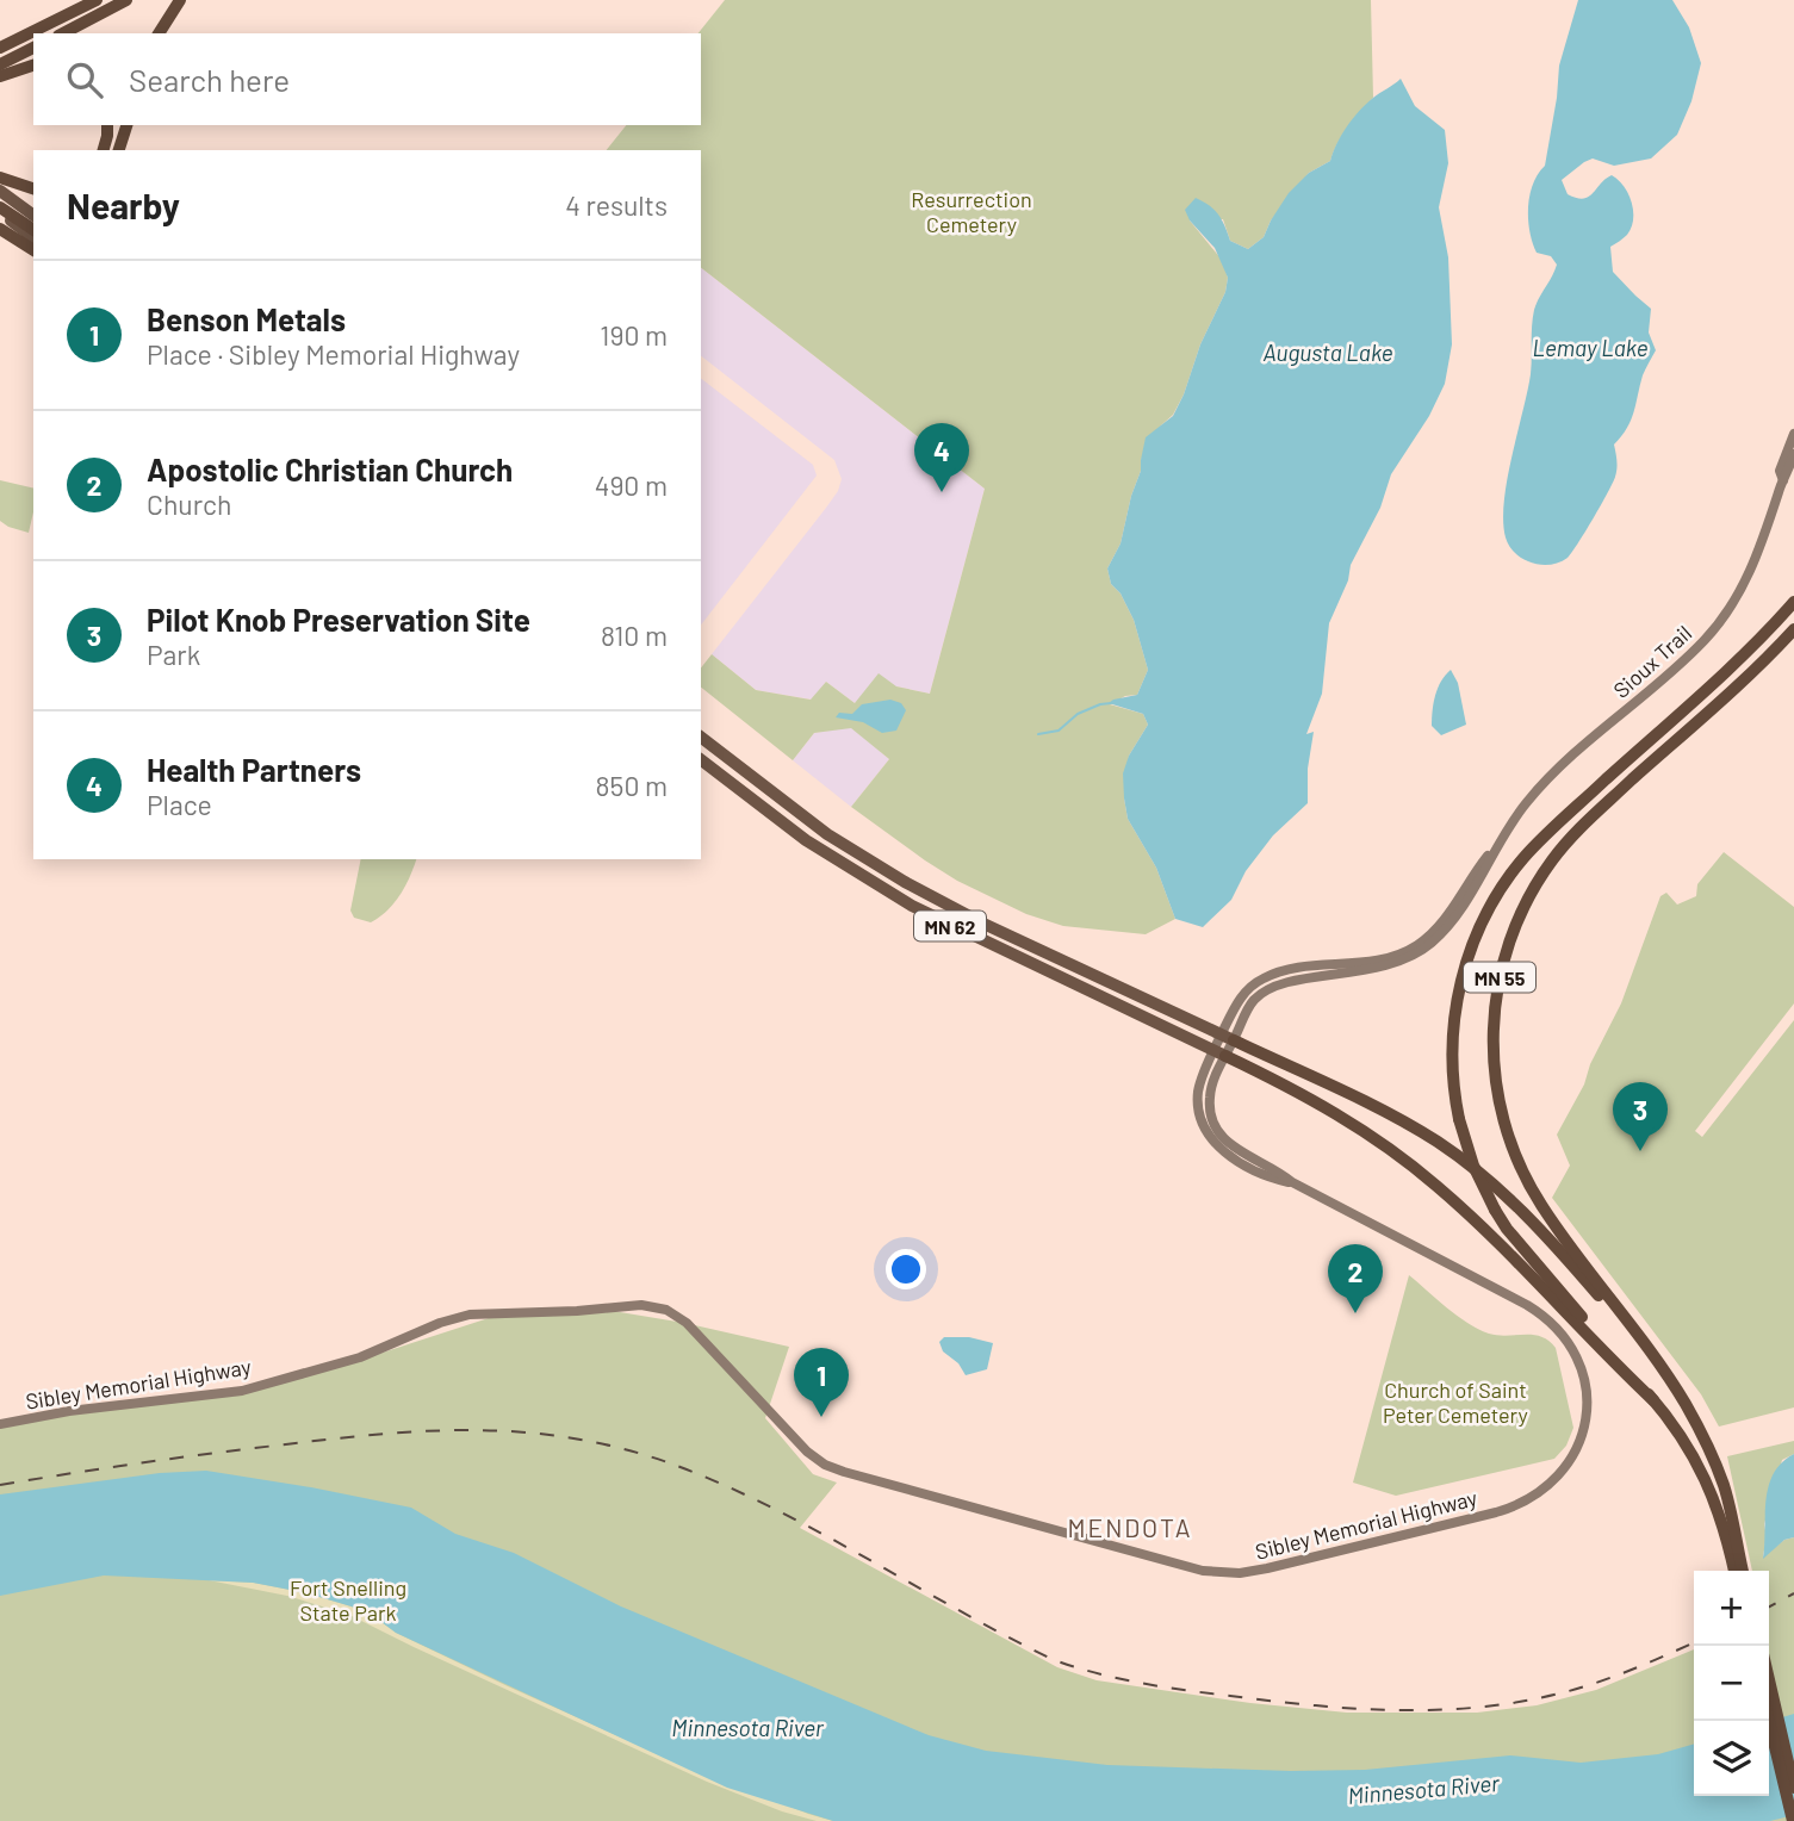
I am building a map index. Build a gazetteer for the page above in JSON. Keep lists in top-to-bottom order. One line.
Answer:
{"streets":{"highway":["MN 62","MN 55"],"main road":["Sioux Trail","Sibley Memorial Highway"]},"crossings":[["Sioux Trail","MN 62"],["Sioux Trail","Sibley Memorial Highway"],["MN 62","MN 55"],["MN 62","Sibley Memorial Highway"]],"districts":["MENDOTA"],"water":["Lemay Lake","Augusta Lake","Minnesota River"],"parks":["Resurrection Cemetery","Church of Saint Peter Cemetery","Fort Snelling State Park"],"page":{"search":"Search here","heading":["Nearby","4 results"],"list":[{"mark":"1","name":"Benson Metals","note":"Place · Sibley Memorial Highway","value":"190 m"},{"mark":"2","name":"Apostolic Christian Church","note":"Church","value":"490 m"},{"mark":"3","name":"Pilot Knob Preservation Site","note":"Park","value":"810 m"},{"mark":"4","name":"Health Partners","note":"Place","value":"850 m"}],"pins":["4","3","2","1"],"map_buttons":["+","−"]}}
